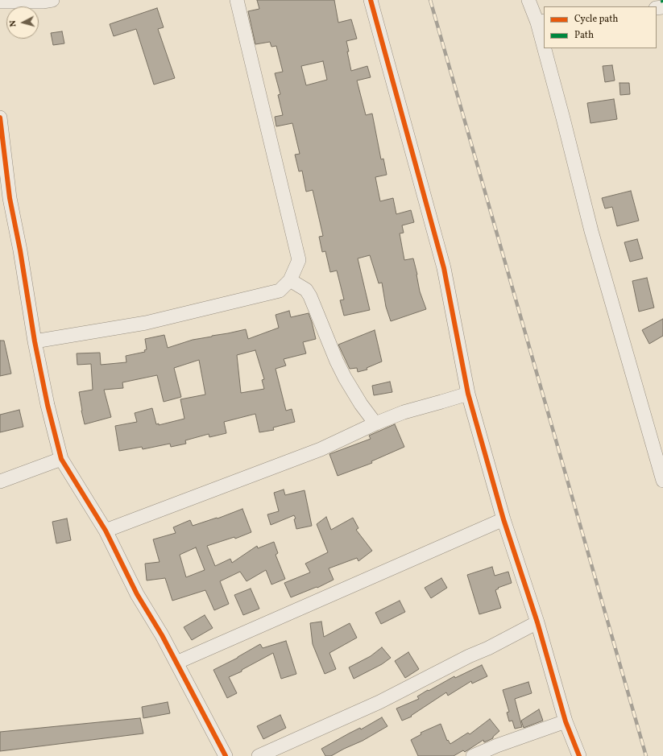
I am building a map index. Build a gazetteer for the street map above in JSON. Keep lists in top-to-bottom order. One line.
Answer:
{"legend":["Cycle path","Path"],"north":"left"}
